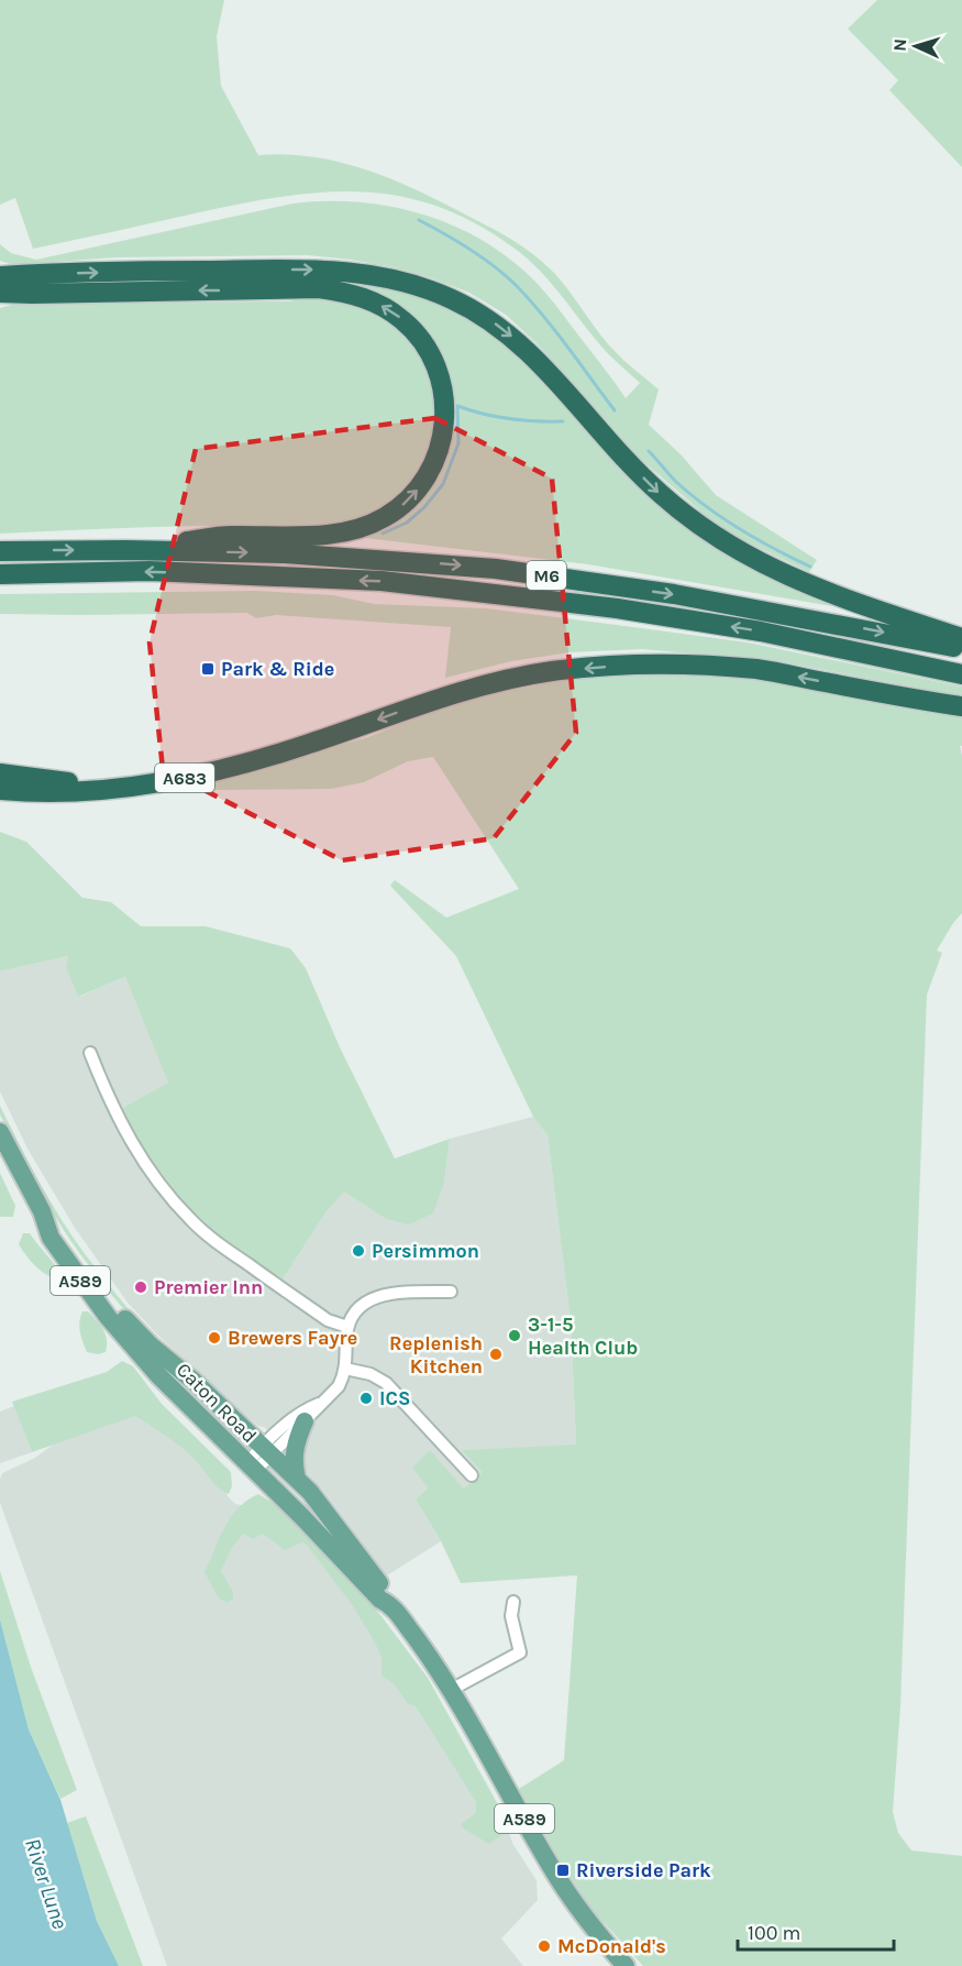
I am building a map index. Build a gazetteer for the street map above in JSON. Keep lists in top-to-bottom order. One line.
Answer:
{"streets":{"highway":["M6","A683"],"main road":["A589","Caton Road"]},"water":["River Lune"],"places":{"transit":["Park & Ride","Riverside Park"],"other":["Persimmon","Premier Inn","3-1-5 Health Club","Brewers Fayre","Replenish Kitchen","ICS","McDonald's"]},"scale_bar":"100 m","north":"left"}
